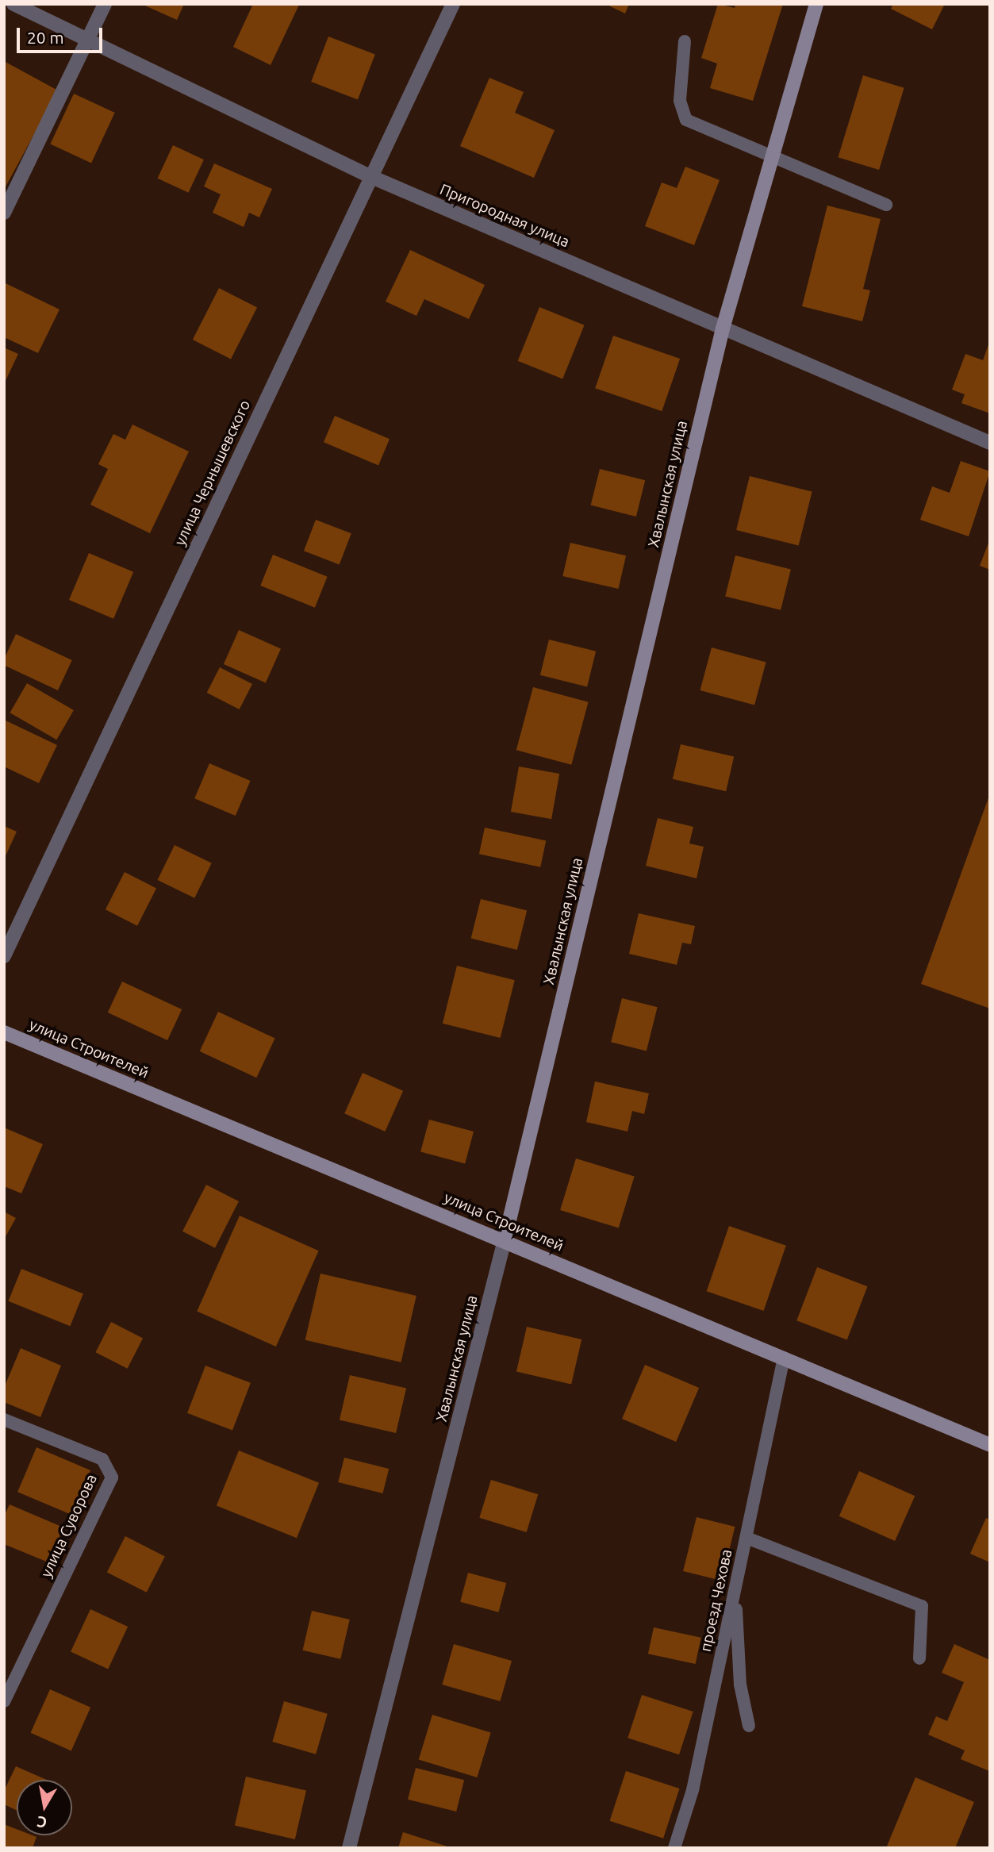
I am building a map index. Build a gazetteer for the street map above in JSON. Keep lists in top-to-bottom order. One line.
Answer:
{"streets":{"street":["Пригородная улица","улица Чернышевского","Хвалынская улица","улица Строителей"],"lane":["улица Суворова","проезд Чехова"]},"crossings":[["Пригородная улица","улица Чернышевского"],["Пригородная улица","Хвалынская улица"],["Хвалынская улица","улица Строителей"],["улица Строителей","проезд Чехова"]],"scale_bar":"20 m","north":"bottom"}
